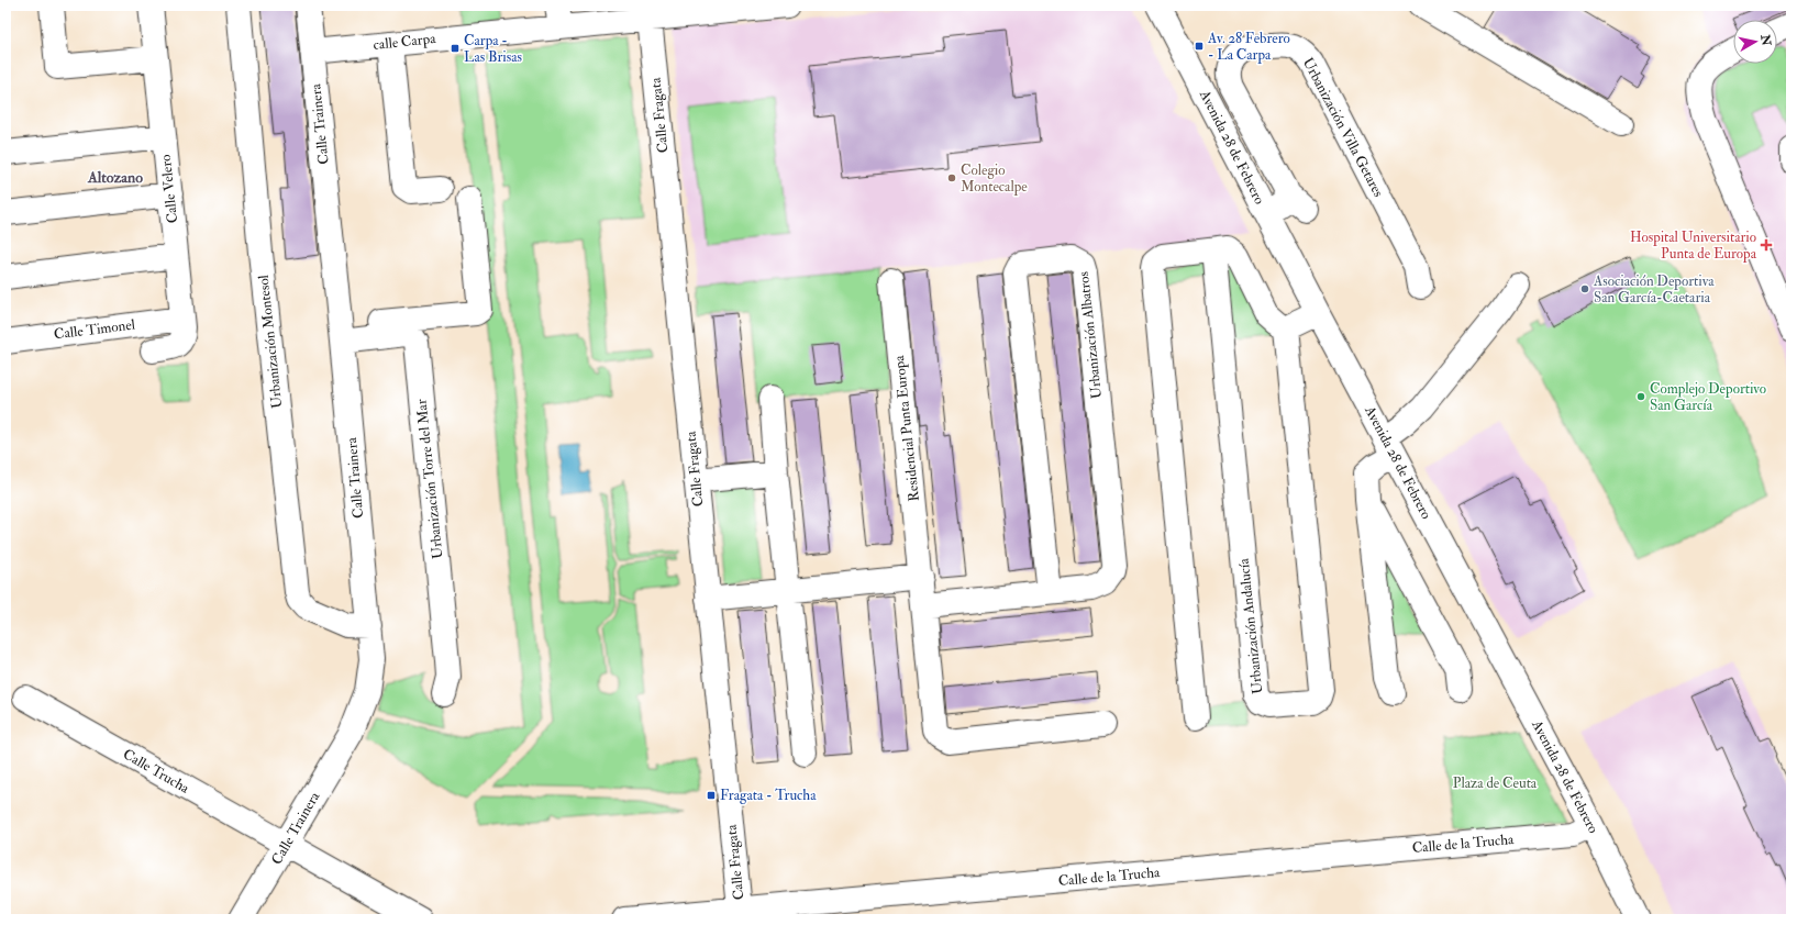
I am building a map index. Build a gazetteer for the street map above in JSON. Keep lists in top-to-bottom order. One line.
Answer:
{"streets":{"street":["calle Carpa","Calle Fragata","Calle Trainera","Urbanización Villa Getares","Avenida 28 de Febrero","Calle Velero","Calle Timonel","Urbanización Albatros","Urbanización Montesol","Residencial Punta Europa","Urbanización Torre del Mar","Urbanización Andalucía","Calle Trucha","Calle de la Trucha"]},"crossings":[["calle Carpa","Calle Fragata"],["calle Carpa","Calle Trainera"],["Calle Fragata","Calle de la Trucha"],["Calle Trainera","Urbanización Montesol"],["Calle Trainera","Urbanización Torre del Mar"],["Calle Trainera","Calle Trucha"],["Avenida 28 de Febrero","Calle de la Trucha"],["Calle Velero","Calle Timonel"],["Urbanización Albatros","Residencial Punta Europa"]],"districts":["Altozano"],"parks":["Plaza de Ceuta"],"places":{"transit":["Av. 28 Febrero - La Carpa","Carpa - Las Brisas","Fragata - Trucha"],"other":["Colegio Montecalpe","Asociación Deportiva San García-Caetaria","Complejo Deportivo San García"],"health":["Hospital Universitario Punta de Europa"]},"north":"right"}
